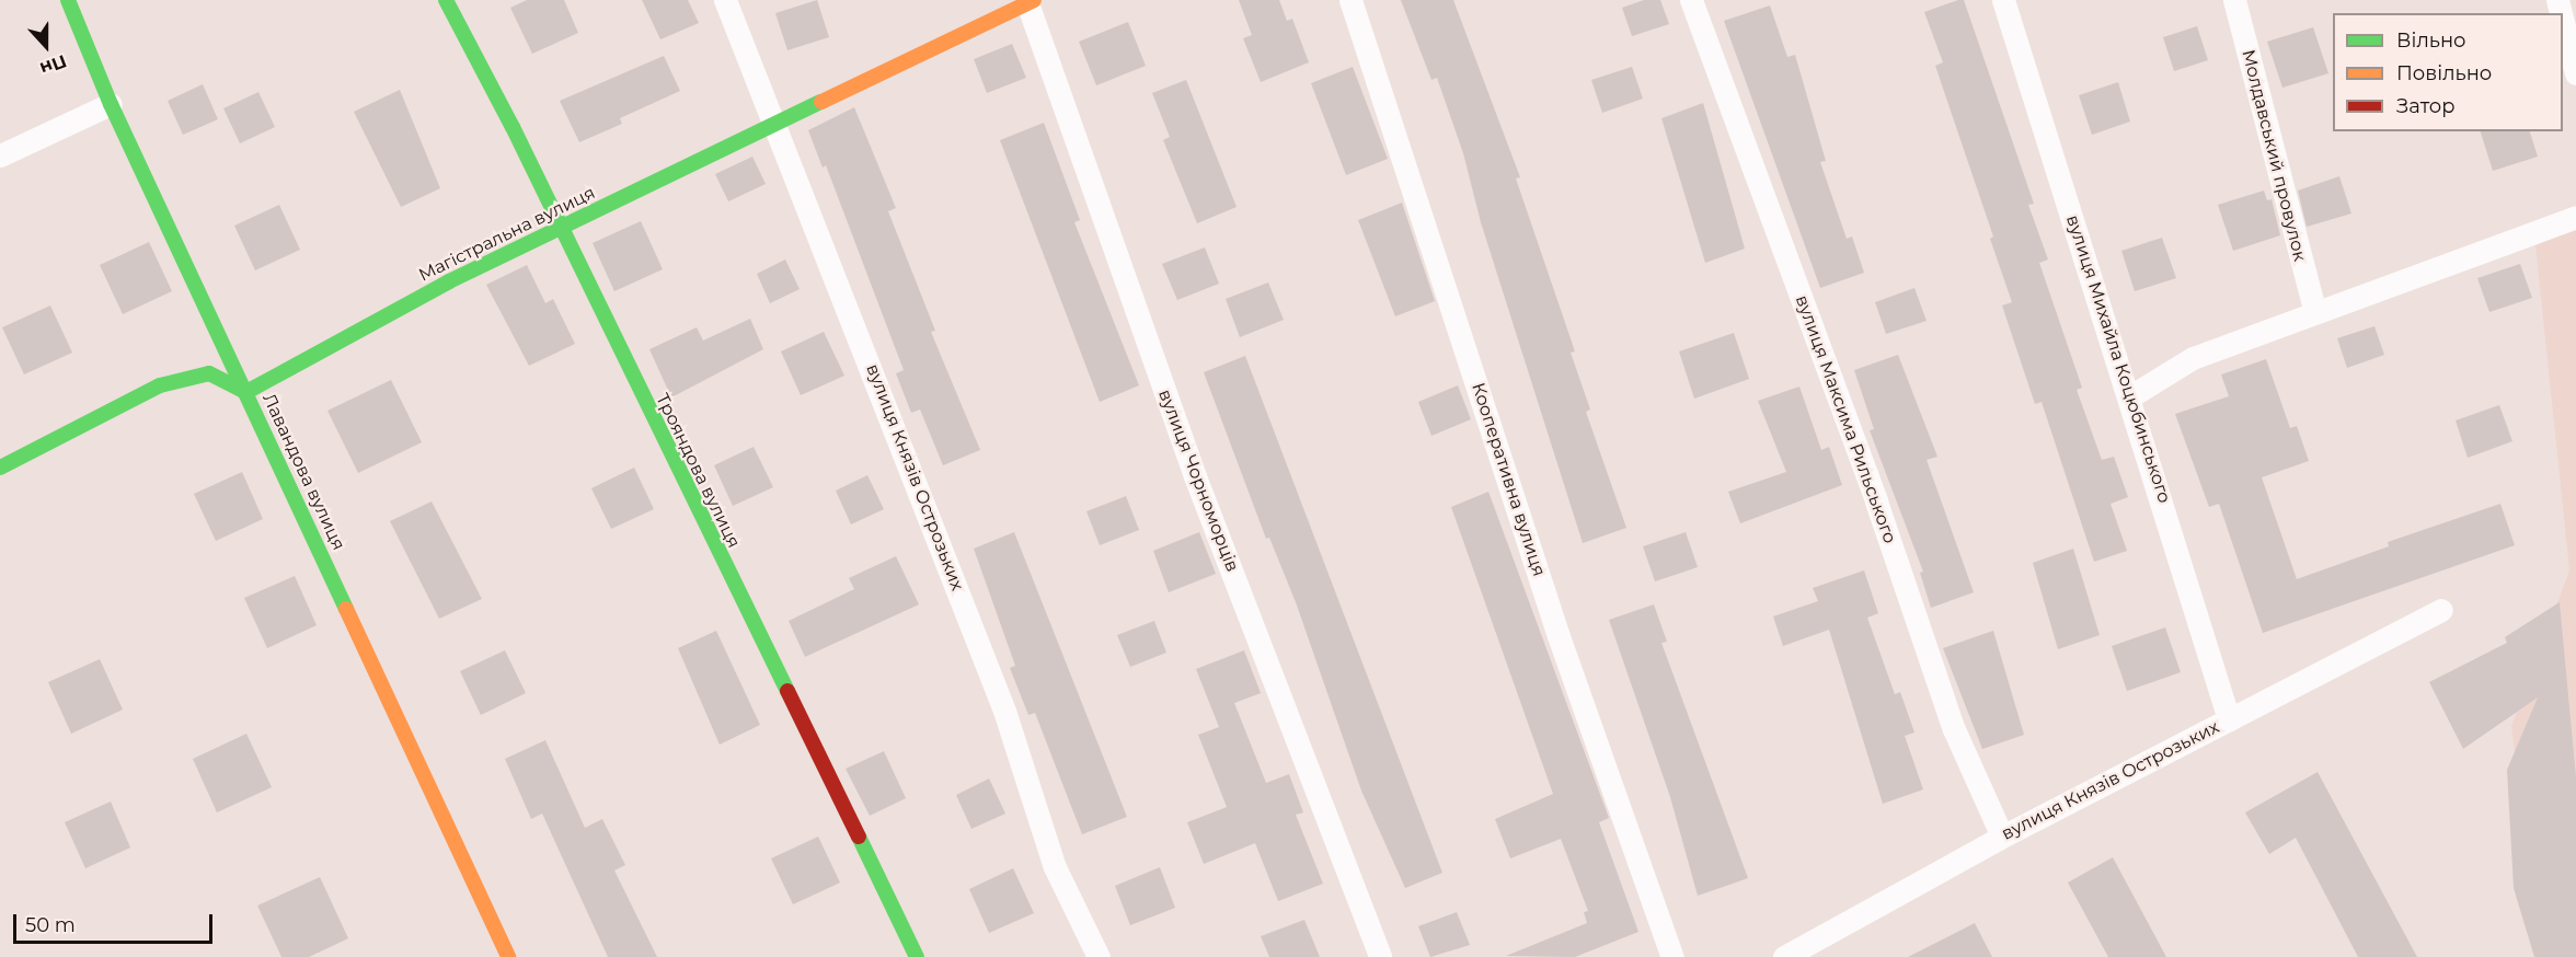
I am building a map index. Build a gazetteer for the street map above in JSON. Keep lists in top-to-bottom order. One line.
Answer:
{"streets":{"street":["Молдавський провулок","Магістральна вулиця","вулиця Михайла Коцюбинського","вулиця Максима Рильського","Трояндова вулиця","Лавандова вулиця","вулиця Князів Острозьких","Кооперативна вулиця","вулиця Чорноморців"]},"crossings":[["Магістральна вулиця","Трояндова вулиця"],["Магістральна вулиця","Лавандова вулиця"],["Магістральна вулиця","вулиця Князів Острозьких"],["Магістральна вулиця","вулиця Чорноморців"],["вулиця Михайла Коцюбинського","вулиця Князів Острозьких"],["вулиця Максима Рильського","вулиця Князів Острозьких"]],"legend":["Вільно","Повільно","Затор"],"scale_bar":"50 m","north":"bottom"}
